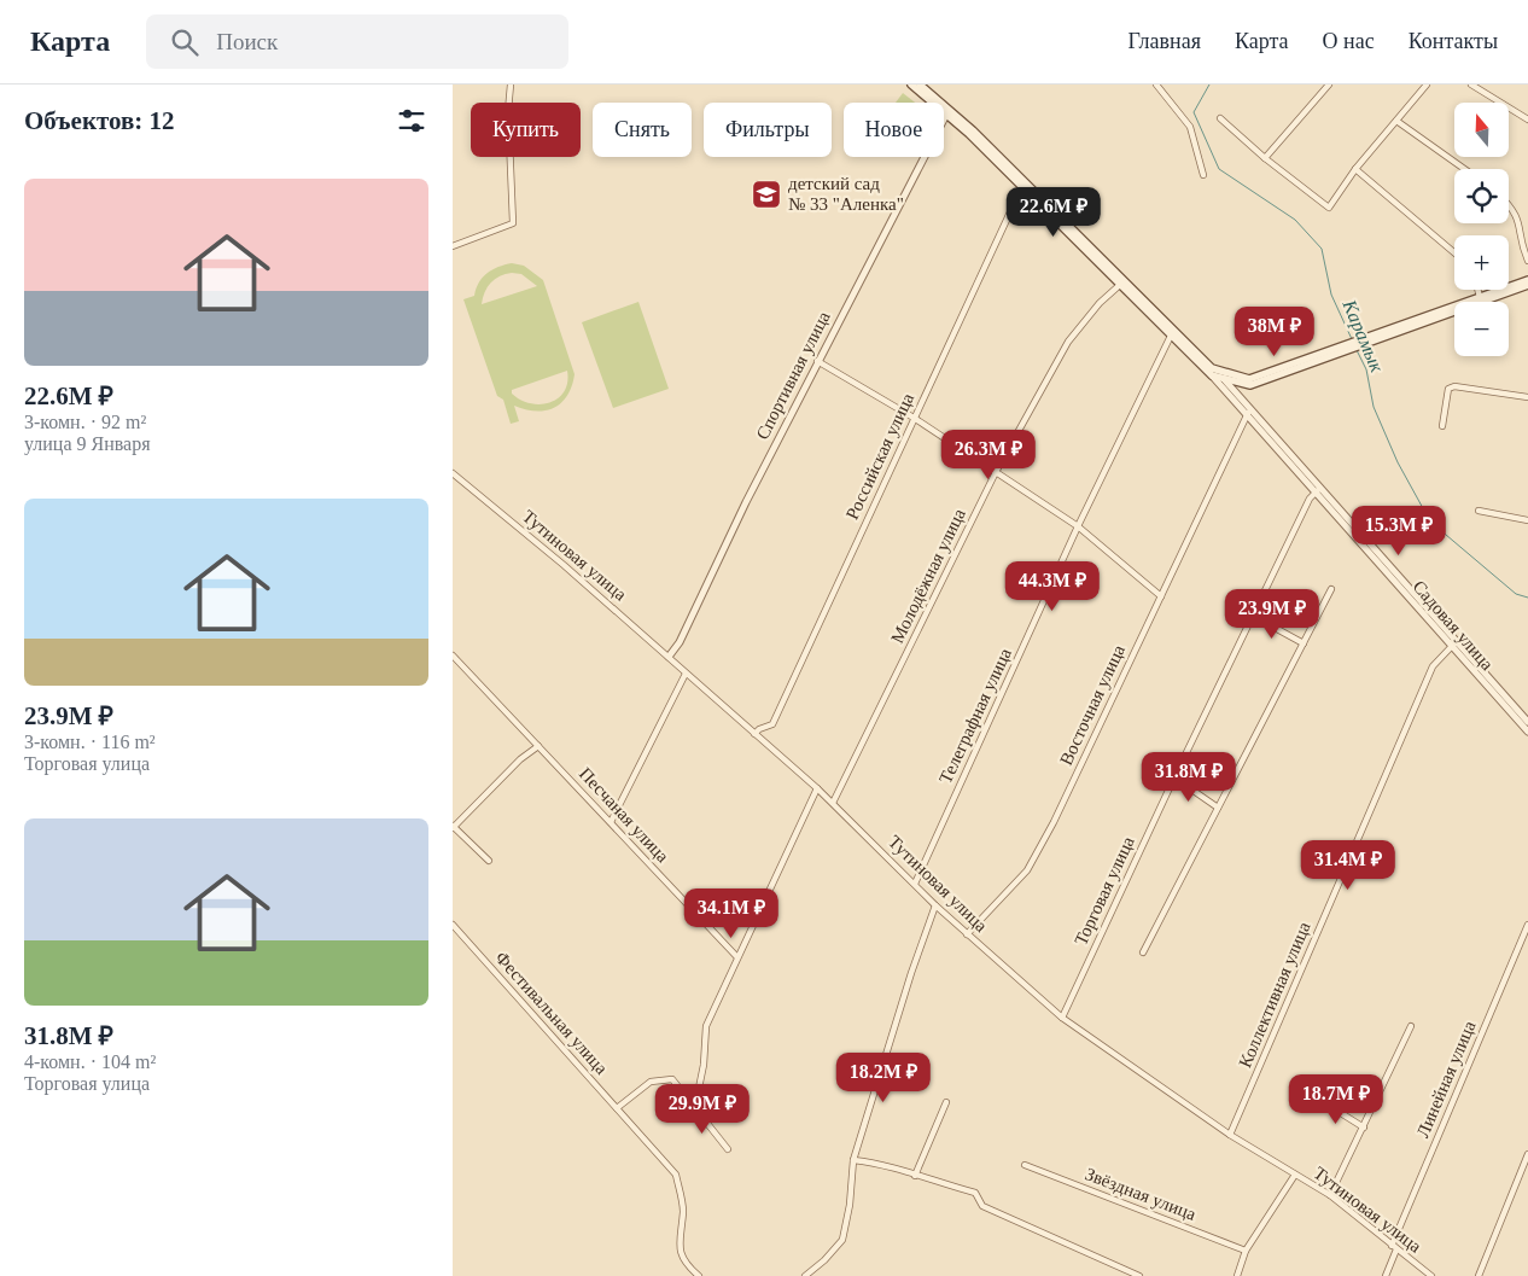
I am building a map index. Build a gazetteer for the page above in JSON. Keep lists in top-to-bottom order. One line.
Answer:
{"streets":{"street":["Спортивная улица","Российская улица","Тутиновая улица","Молодёжная улица","Садовая улица","Восточная улица","Телеграфная улица","Песчаная улица","Торговая улица","Коллективная улица","Фестивальная улица","Линейная улица","Звёздная улица"]},"crossings":[["Спортивная улица","Тутиновая улица"],["Российская улица","Тутиновая улица"],["Тутиновая улица","Молодёжная улица"],["Тутиновая улица","Восточная улица"],["Тутиновая улица","Телеграфная улица"],["Тутиновая улица","Торговая улица"],["Тутиновая улица","Коллективная улица"],["Тутиновая улица","Линейная улица"],["Садовая улица","Восточная улица"],["Садовая улица","Торговая улица"],["Садовая улица","Коллективная улица"]],"water":["Карамык"],"places":{"school or university":["детский сад № 33 \"Аленка\""]},"north":"top","page":{"header":"Карта","search":"Поиск","nav":["Главная","Карта","О нас","Контакты"],"heading":"Объектов: 12","map_buttons":["+","−"],"chip":["Купить","Снять","Фильтры","Новое"],"list":[{"name":"22.6M ₽","note":"3-комн. · 92 m² · улица 9 Января"},{"name":"23.9M ₽","note":"3-комн. · 116 m² · Торговая улица"},{"name":"31.8M ₽","note":"4-комн. · 104 m² · Торговая улица"}],"price":["22.6M ₽","38M ₽","26.3M ₽","15.3M ₽","44.3M ₽","23.9M ₽","31.8M ₽","31.4M ₽","34.1M ₽","18.2M ₽","18.7M ₽","29.9M ₽"]}}
